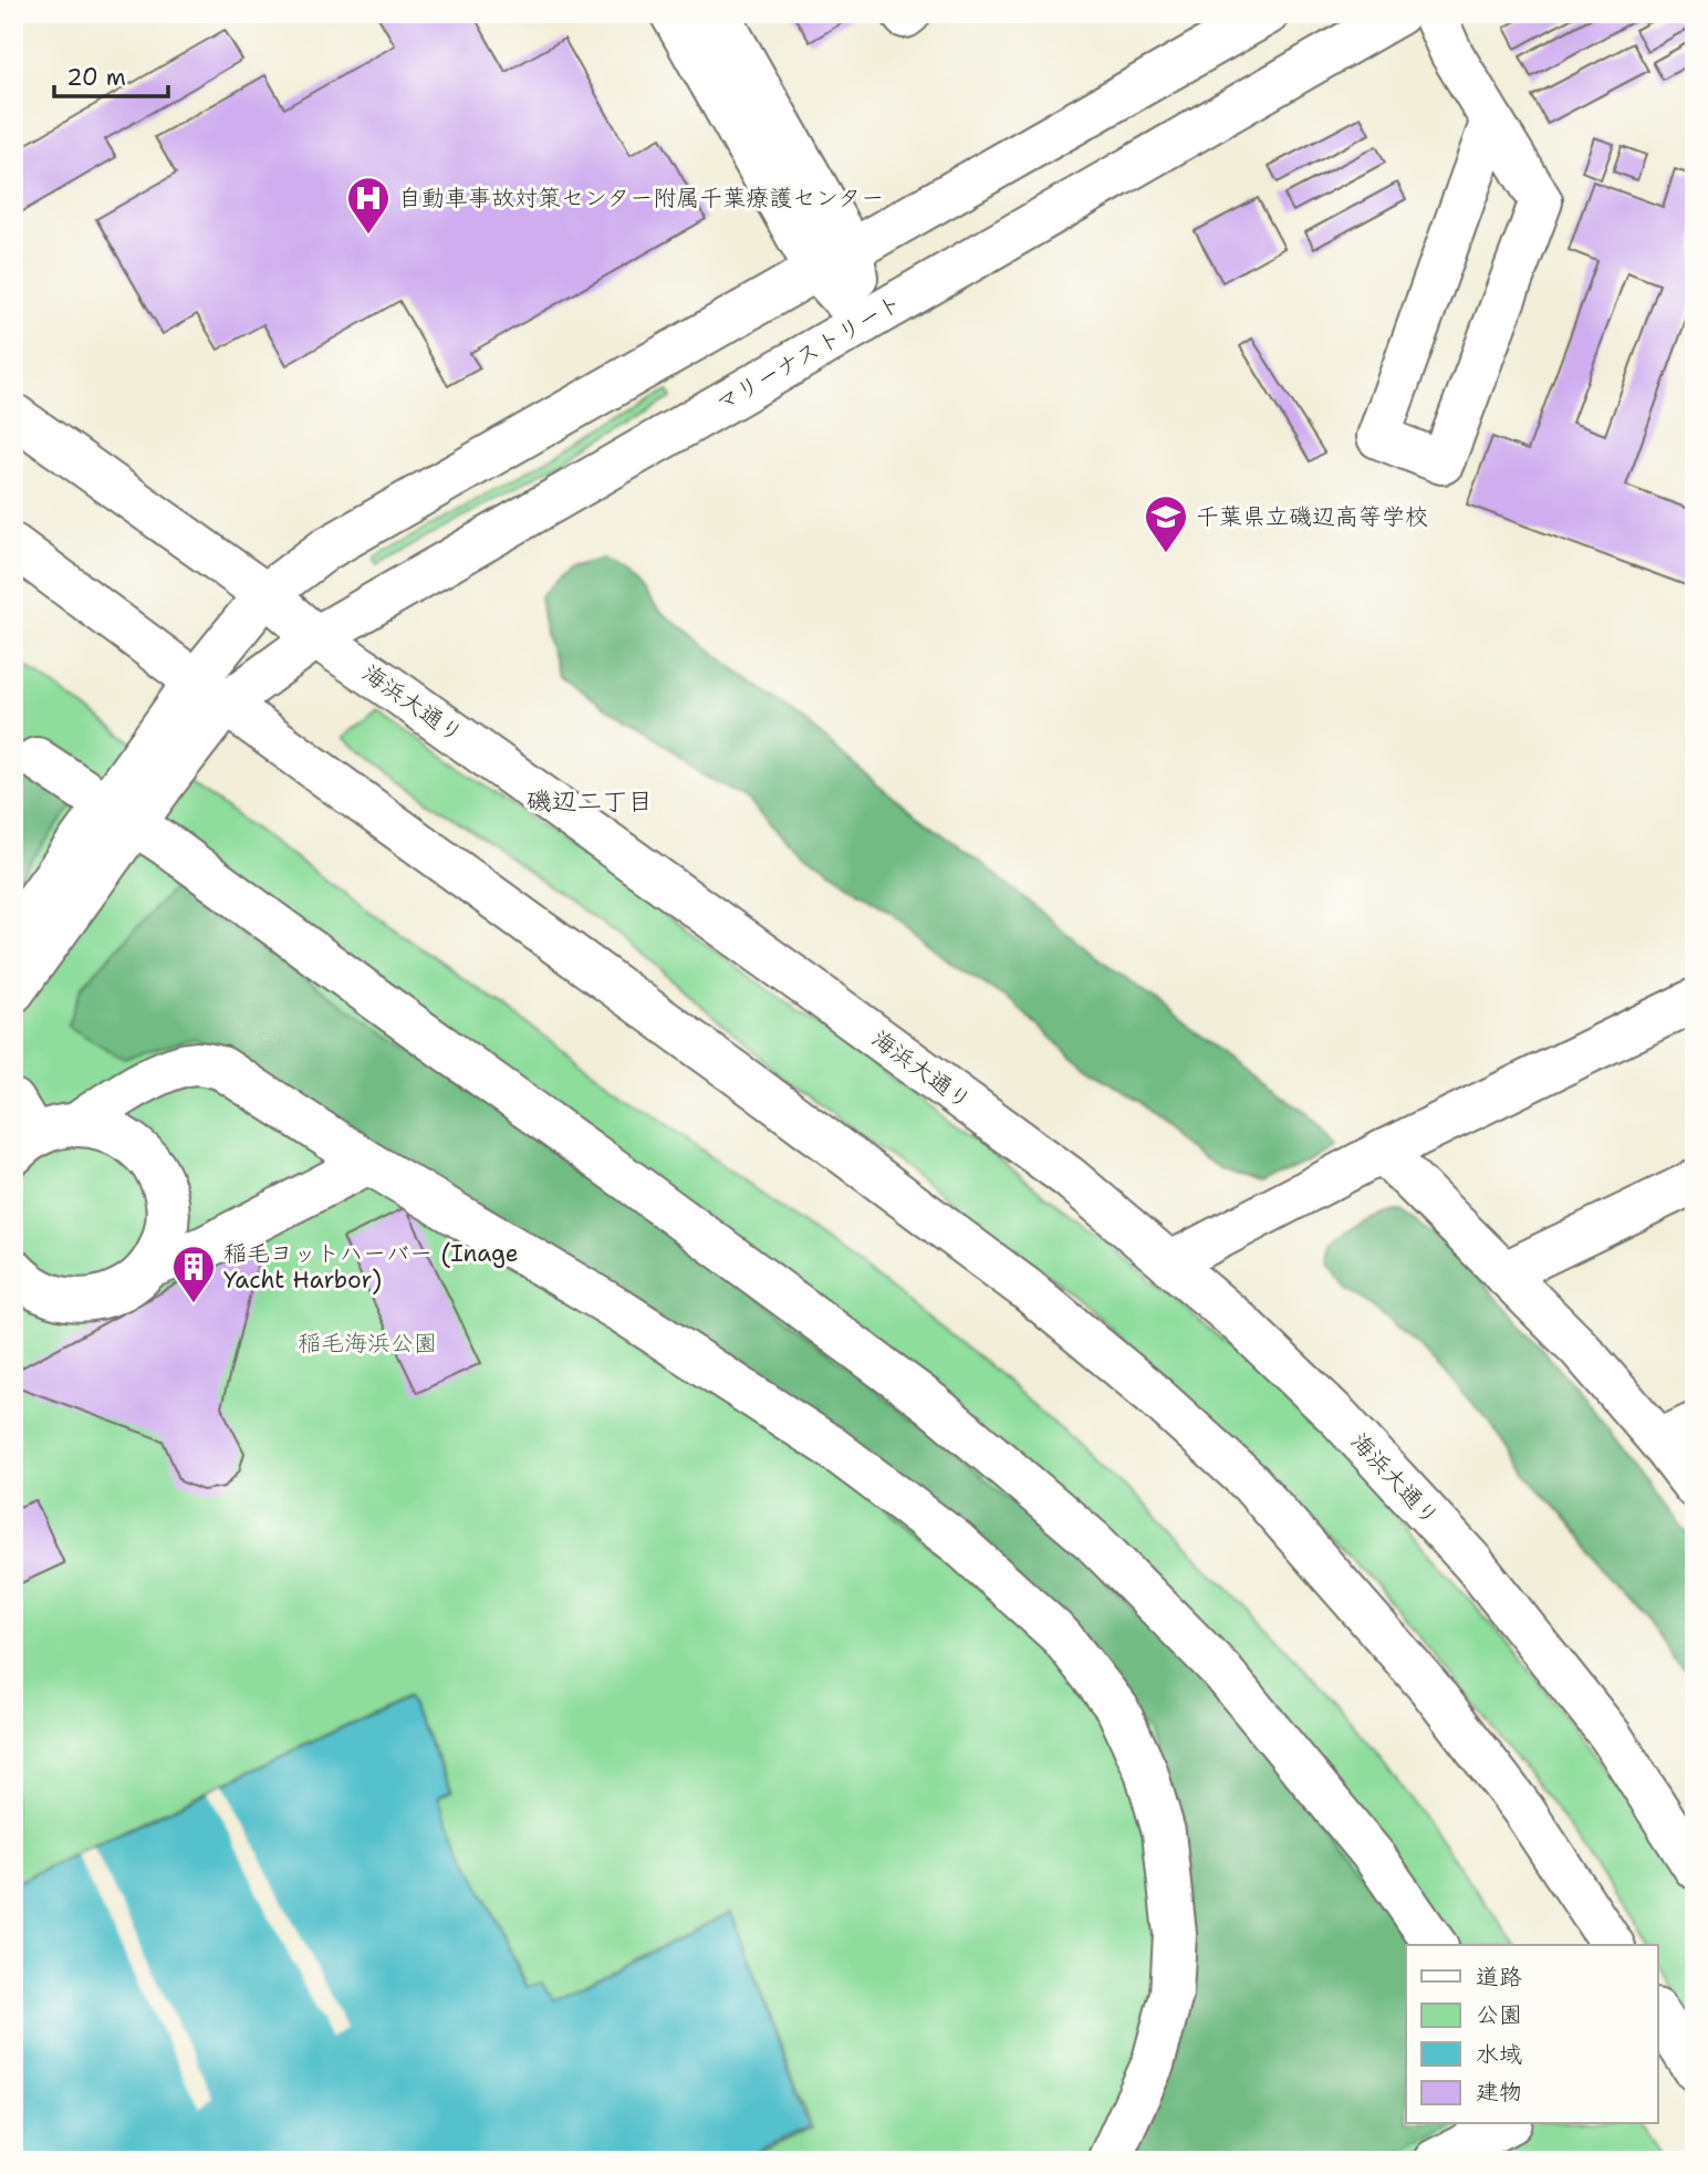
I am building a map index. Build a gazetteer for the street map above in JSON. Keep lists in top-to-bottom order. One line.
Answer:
{"streets":{"street":["マリーナストリート","海浜大通り"]},"crossings":[["マリーナストリート","海浜大通り"]],"districts":["磯辺二丁目"],"parks":["稲毛海浜公園"],"places":{"hospital":["自動車事故対策センター附属千葉療護センター"],"school or university":["千葉県立磯辺高等学校"],"building":["稲毛ヨットハーバー (Inage Yacht Harbor)"]},"legend":["道路","公園","水域","建物"],"scale_bar":"20 m"}
